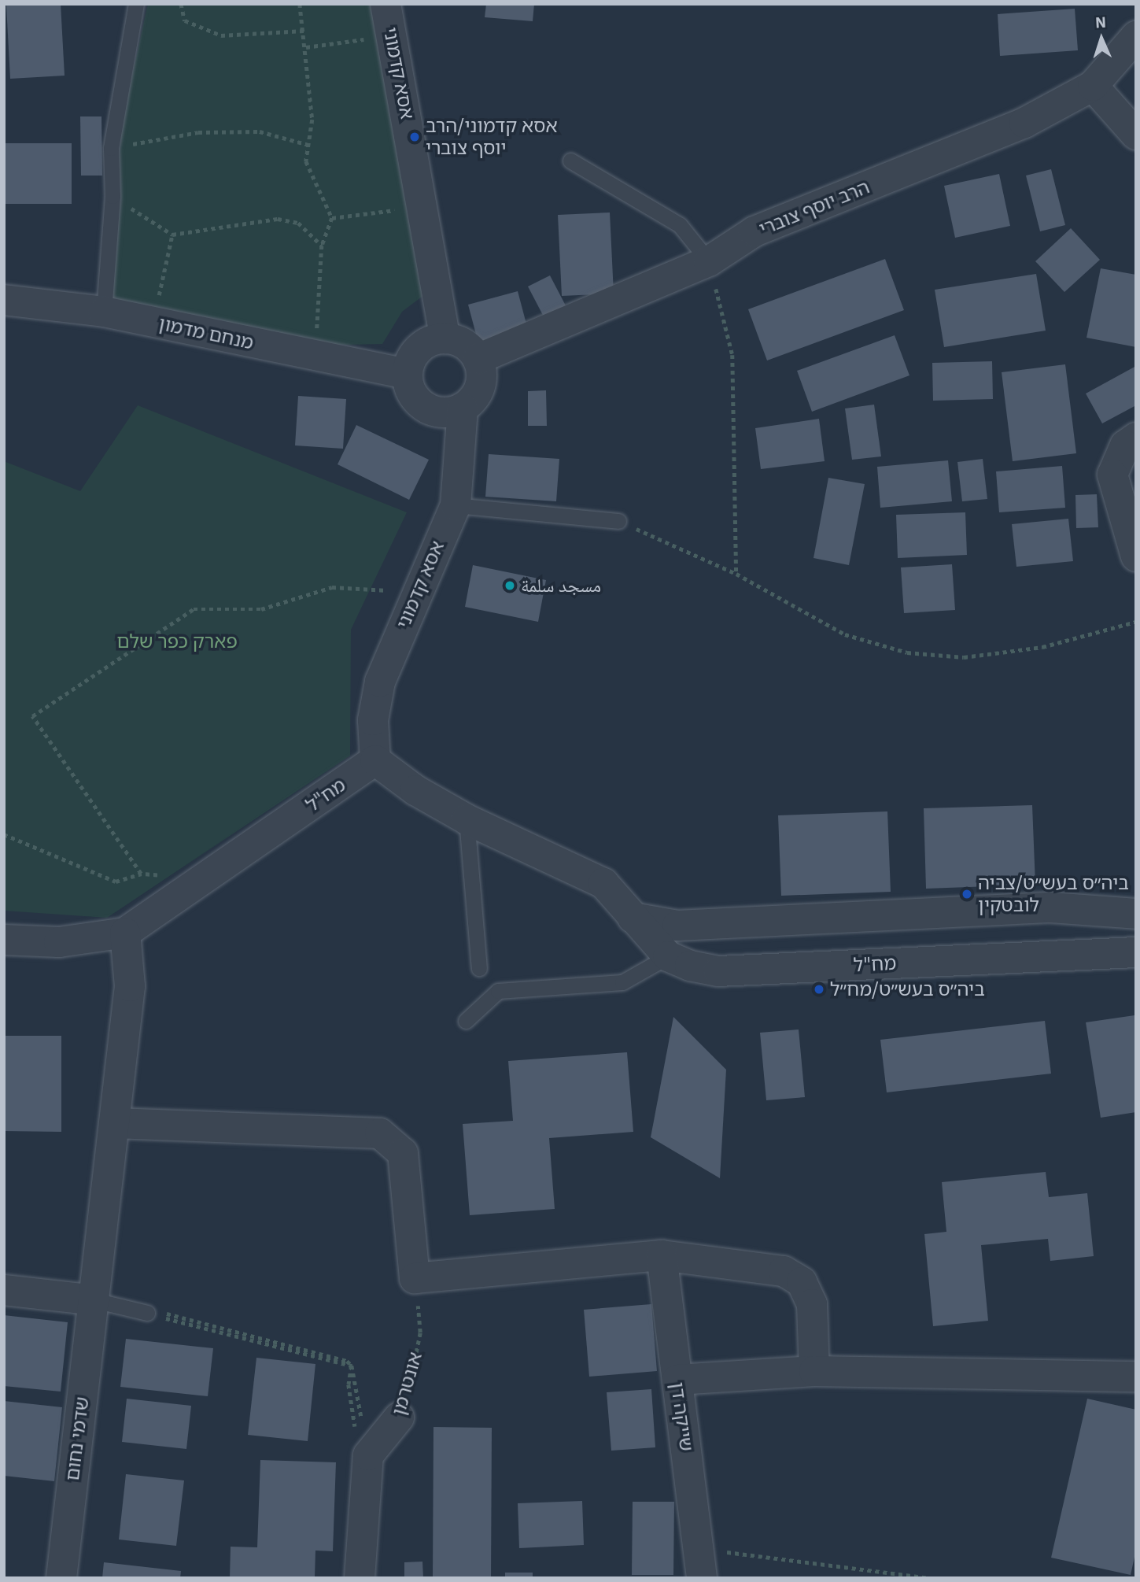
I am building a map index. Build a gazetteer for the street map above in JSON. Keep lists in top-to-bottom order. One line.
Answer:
{"streets":{"street":["אסא קדמוני","הרב יוסף צוברי","מנחם מדמון","מח\"ל","אונטרמן","שייקה דן","שדמי נחום"]},"crossings":[["אסא קדמוני","הרב יוסף צוברי"],["אסא קדמוני","מנחם מדמון"],["אסא קדמוני","מח\"ל"],["הרב יוסף צוברי","מנחם מדמון"],["מח\"ל","שדמי נחום"]],"parks":["פארק כפר שלם"],"places":["אסא קדמוני/הרב יוסף צוברי","مسجد سلمة","ביה״ס בעש״ט/צביה לובטקין","ביה״ס בעש״ט/מח״ל"],"north":"top"}
